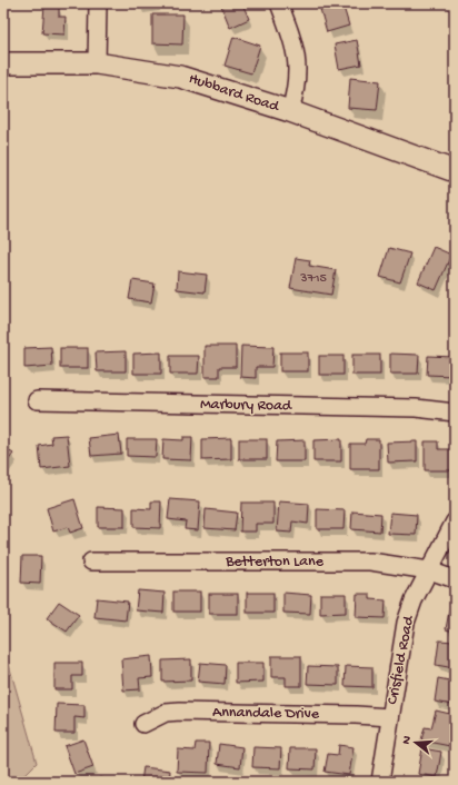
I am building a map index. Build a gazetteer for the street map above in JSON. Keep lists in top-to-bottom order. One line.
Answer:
{"streets":{"main road":["Hubbard Road"],"street":["Marbury Road","Betterton Lane","Crisfield Road","Annandale Drive"]},"crossings":[["Betterton Lane","Crisfield Road"],["Crisfield Road","Annandale Drive"]],"house_numbers":["3715"],"north":"left"}
